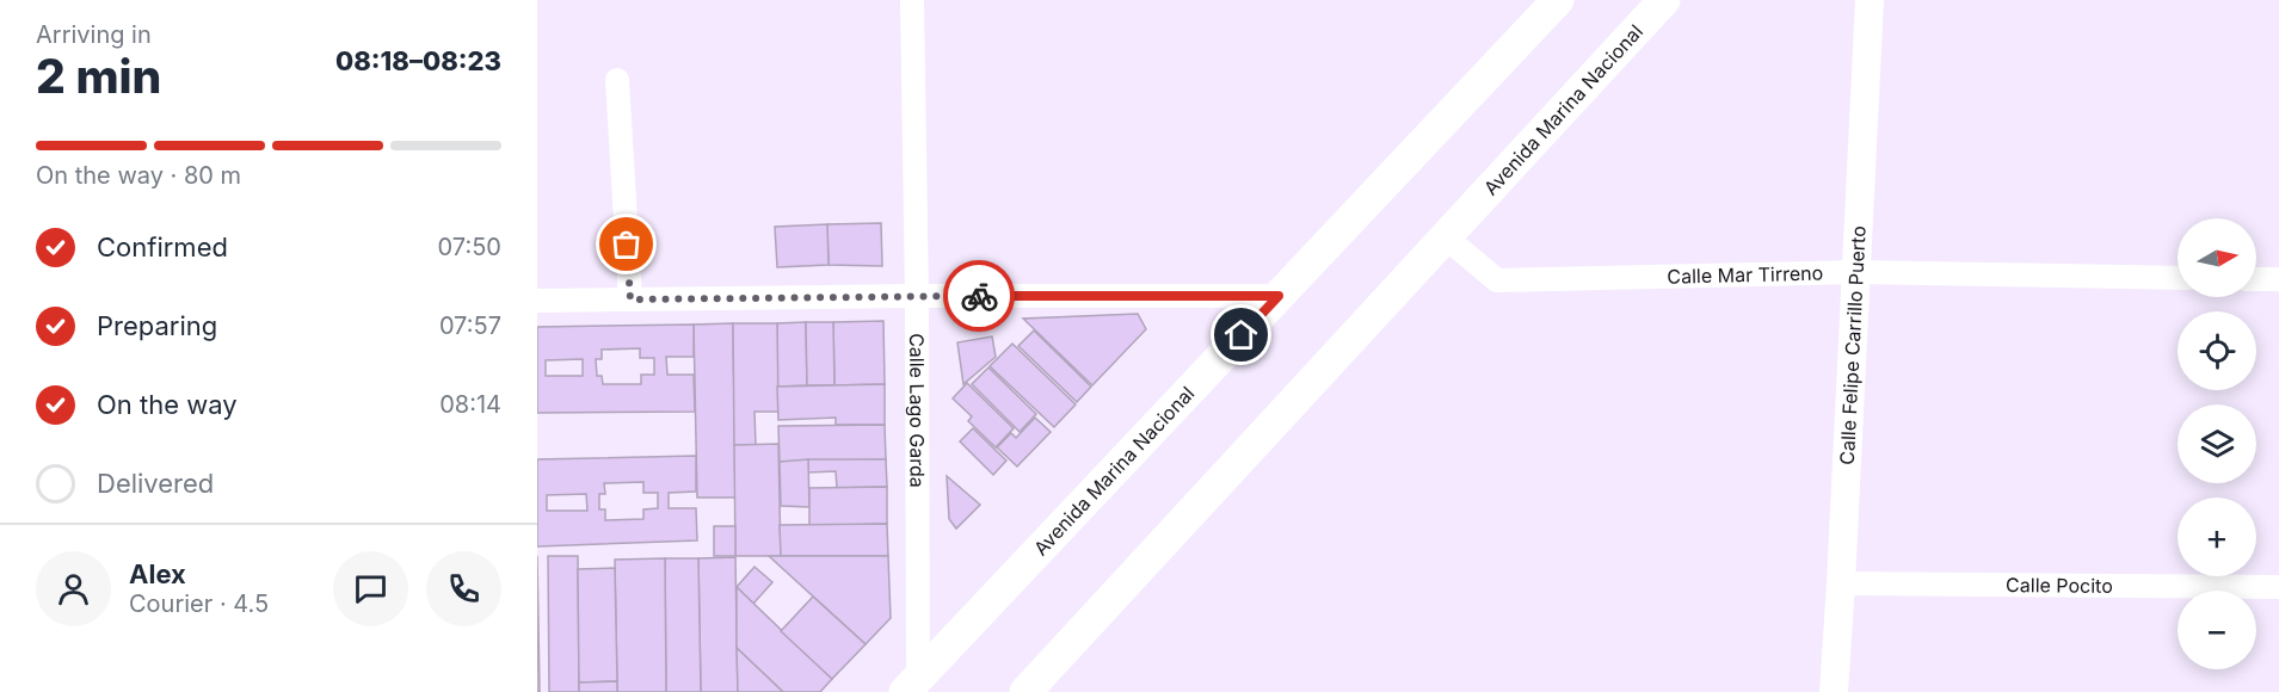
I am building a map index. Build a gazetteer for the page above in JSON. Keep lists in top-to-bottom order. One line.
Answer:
{"streets":{"main road":["Avenida Marina Nacional"],"street":["Calle Mar Tirreno","Calle Felipe Carrillo Puerto","Calle Lago Garda","Calle Pocito"]},"crossings":[["Avenida Marina Nacional","Calle Mar Tirreno"],["Avenida Marina Nacional","Calle Lago Garda"],["Calle Mar Tirreno","Calle Felipe Carrillo Puerto"],["Calle Felipe Carrillo Puerto","Calle Pocito"]],"north":"right","page":{"heading":["2 min","Arriving in","08:18–08:23"],"panel":["Alex","Courier · 4.5"],"bar":"On the way · 80 m","list":[["Confirmed","07:50"],["Preparing","07:57"],["On the way","08:14"],"Delivered"],"map_buttons":["+","−"]}}
